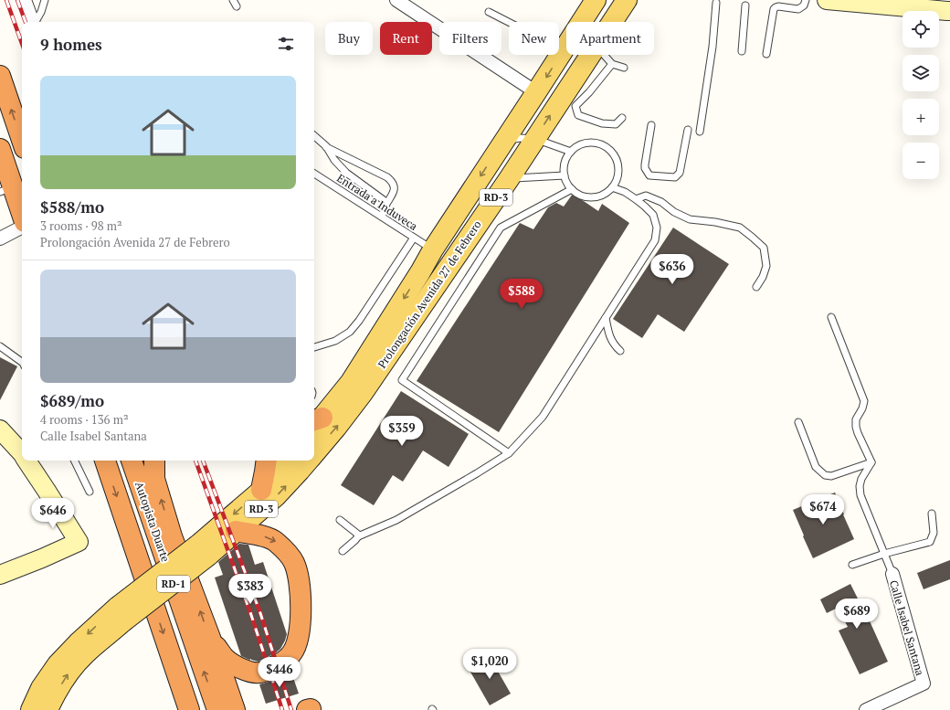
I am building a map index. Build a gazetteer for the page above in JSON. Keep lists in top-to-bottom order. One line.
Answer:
{"streets":{"highway":["Autopista Duarte","RD-1"],"main road":["RD-3","Prolongación Avenida 27 de Febrero"],"street":["Calle Isabel Santana"],"lane":["Entrada a Induveca"]},"crossings":[["Entrada a Induveca","Prolongación Avenida 27 de Febrero"]],"page":{"map_buttons":["+","−"],"chip":["Buy","Rent","Filters","New","Apartment"],"heading":"9 homes","list":[{"name":"$588/mo","note":"3 rooms · 98 m² · Prolongación Avenida 27 de Febrero"},{"name":"$689/mo","note":"4 rooms · 136 m² · Calle Isabel Santana"}],"price":["$636","$588","$359","$674","$646","$383","$689","$1,020","$446"]}}
